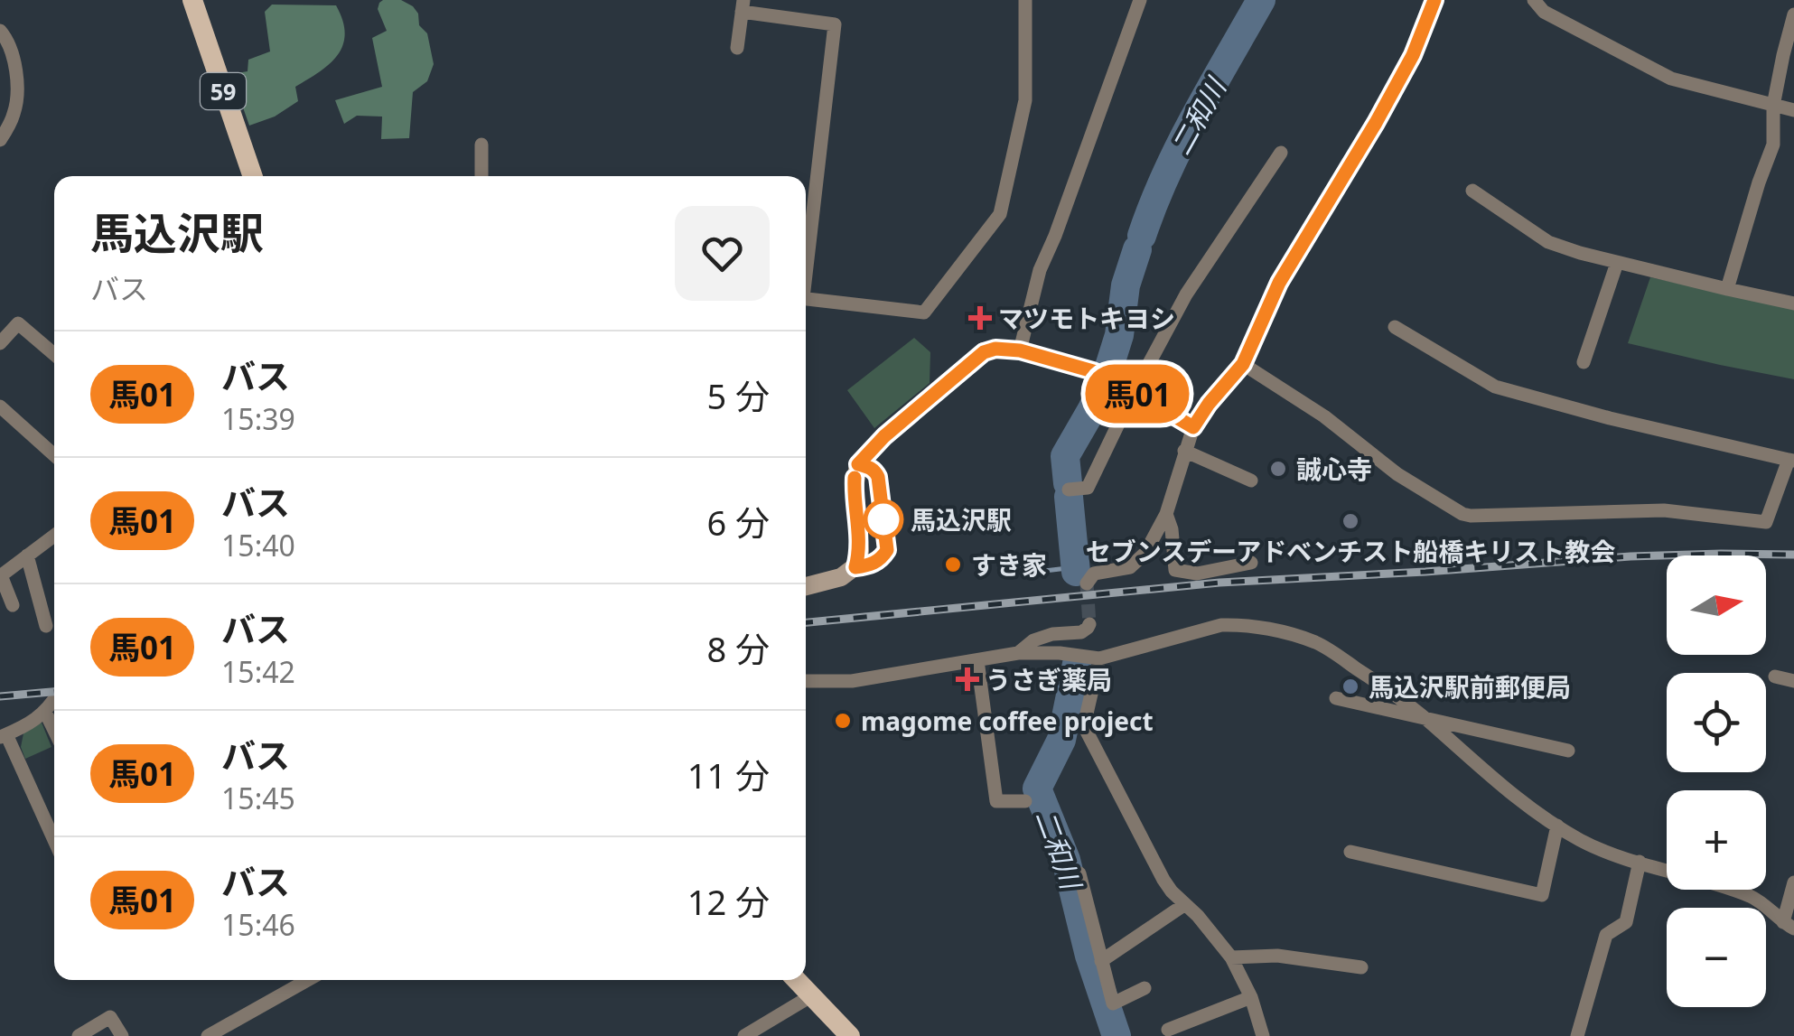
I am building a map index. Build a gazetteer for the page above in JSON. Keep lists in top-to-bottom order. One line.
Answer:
{"streets":{"main road":["59"]},"water":["二和川"],"places":{"health":["マツモトキヨシ","うさぎ薬局"],"other":["誠心寺","馬込沢駅","セブンスデーアドベンチスト船橋キリスト教会","すき家","馬込沢駅前郵便局","magome coffee project"]},"lines":["bus line 馬01"],"north":"right","page":{"on_map":"馬01","heading":["馬込沢駅","バス"],"list":[{"mark":"馬01","name":"バス","note":"15:39","value":"5 分"},{"mark":"馬01","name":"バス","note":"15:40","value":"6 分"},{"mark":"馬01","name":"バス","note":"15:42","value":"8 分"},{"mark":"馬01","name":"バス","note":"15:45","value":"11 分"},{"mark":"馬01","name":"バス","note":"15:46","value":"12 分"}],"map_buttons":["+","−"]}}
